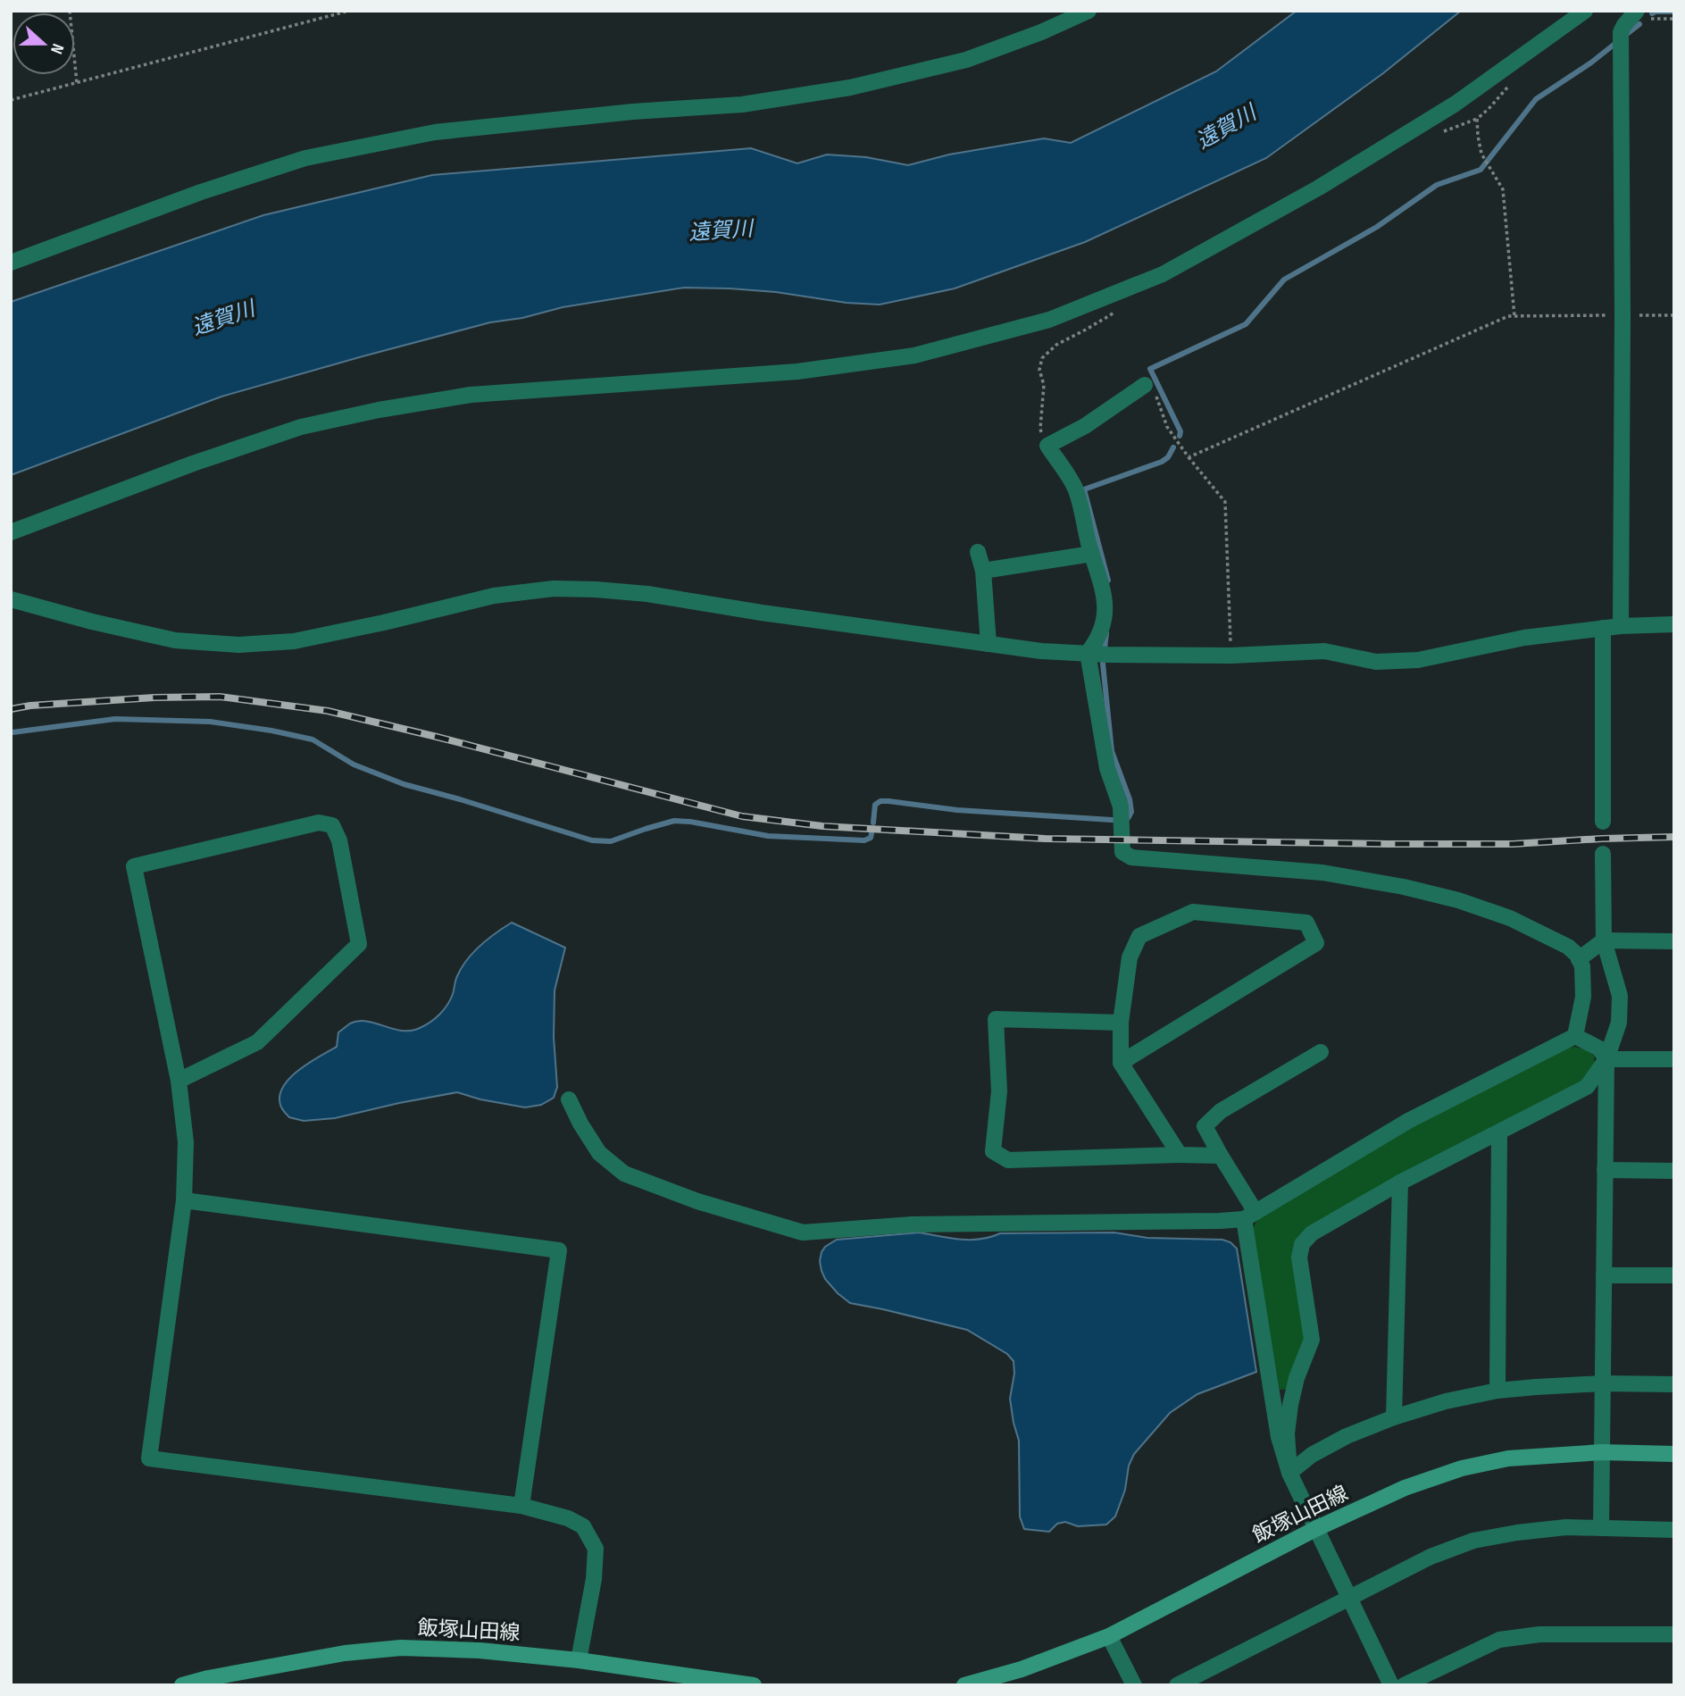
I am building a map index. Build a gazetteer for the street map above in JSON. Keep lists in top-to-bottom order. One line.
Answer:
{"streets":{"main road":["飯塚山田線"]},"water":["遠賀川"],"north":"right"}
